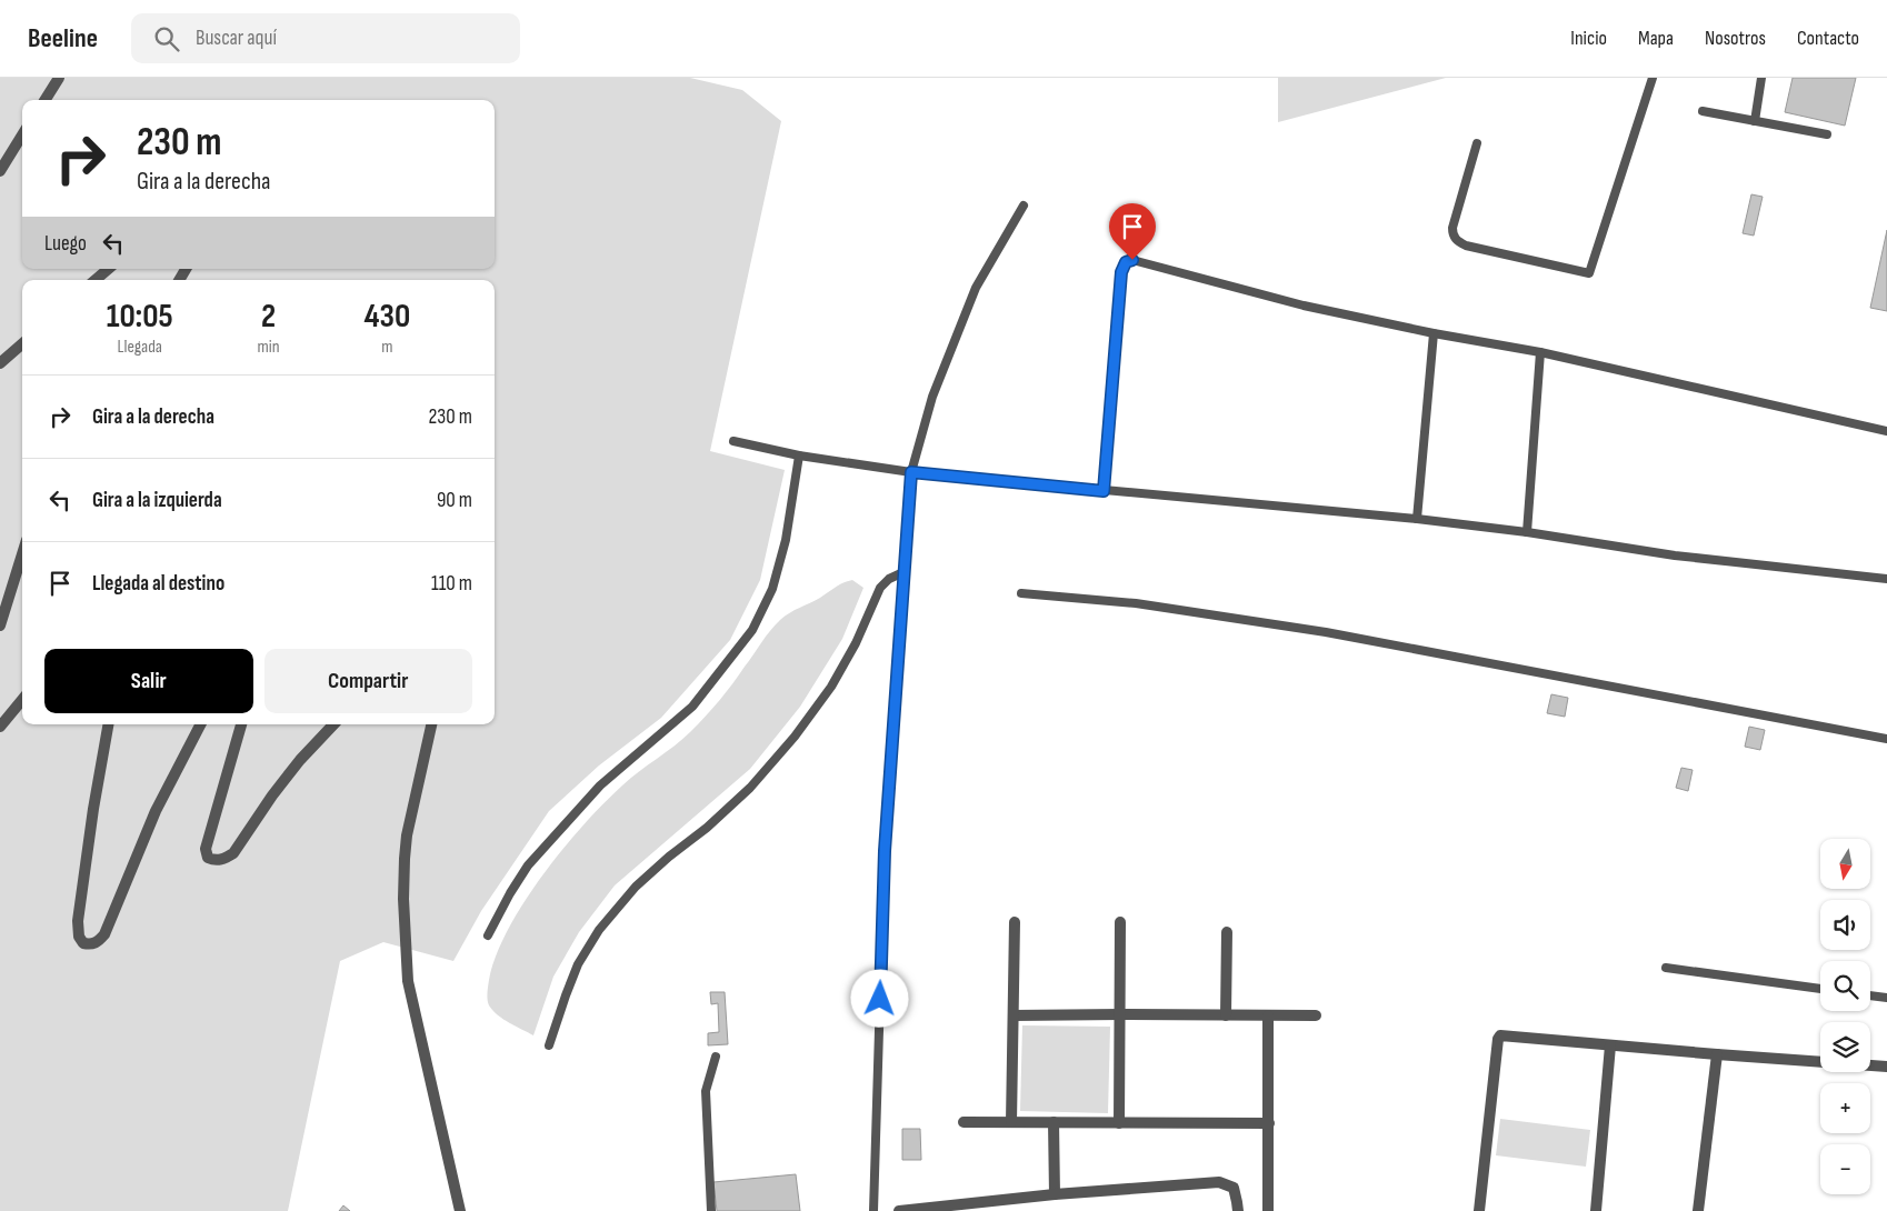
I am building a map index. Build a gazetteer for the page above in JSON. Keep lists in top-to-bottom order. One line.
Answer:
{"north":"bottom","page":{"header":"Beeline","search":"Buscar aquí","nav":["Inicio","Mapa","Nosotros","Contacto"],"turn":["230 m","Gira a la derecha"],"then":"Luego","eta":["10:05","Llegada","2","min","430","m"],"list":[{"name":"Gira a la derecha","value":"230 m"},{"name":"Gira a la izquierda","value":"90 m"},{"name":"Llegada al destino","value":"110 m"}],"buttons":["Salir","Compartir"],"map_buttons":["+","−"]}}
